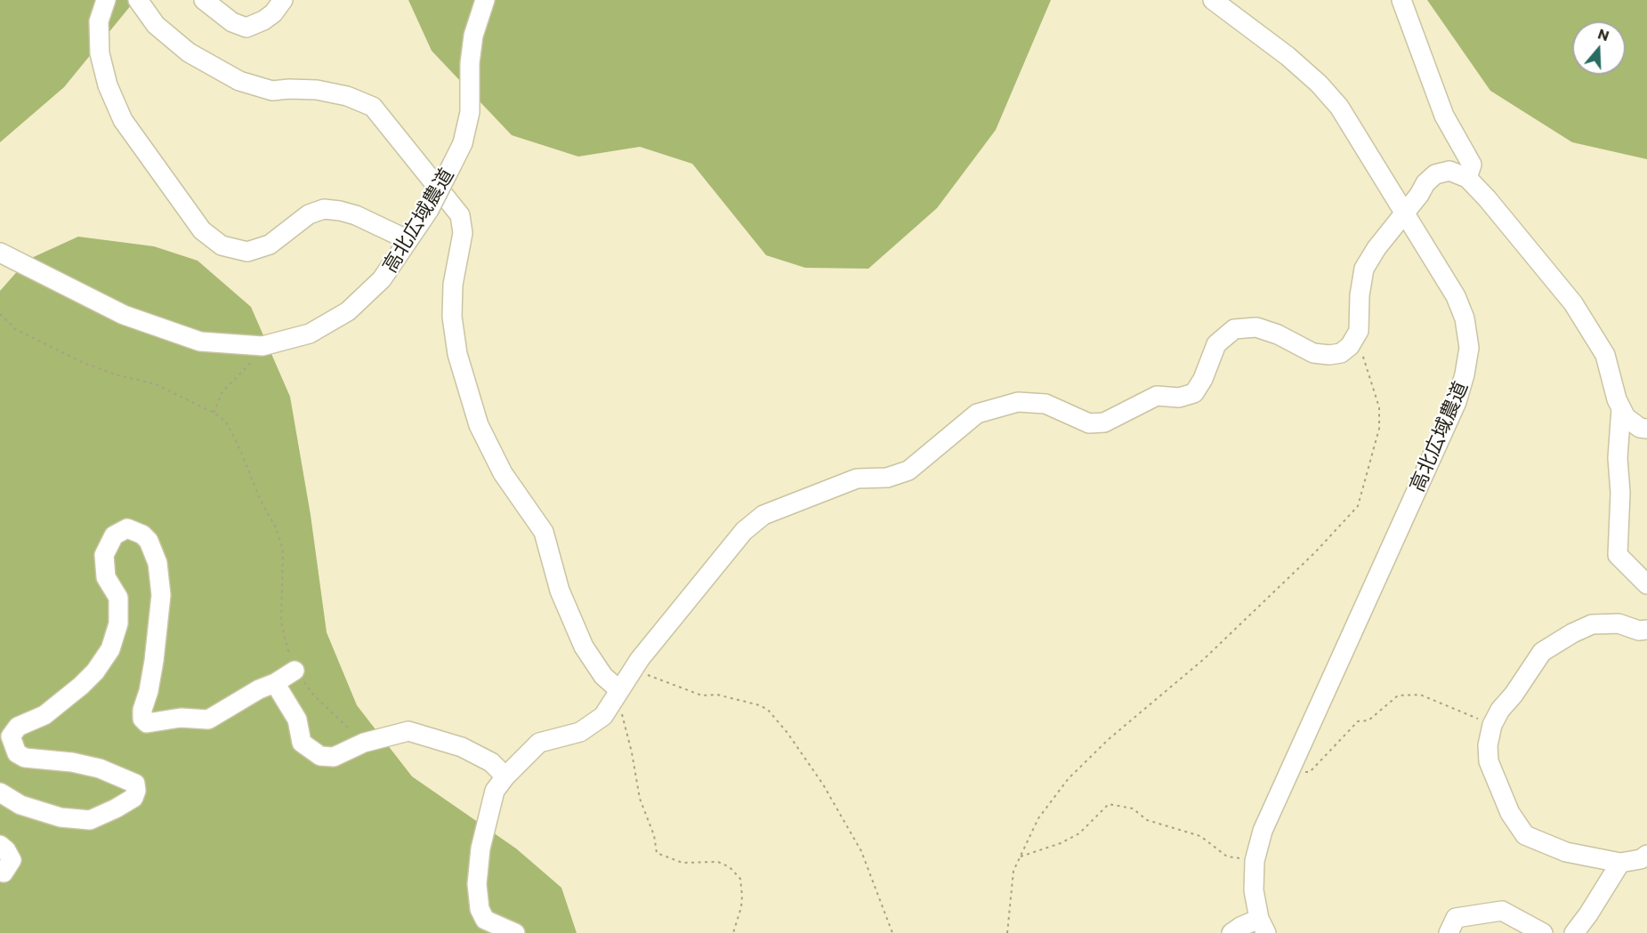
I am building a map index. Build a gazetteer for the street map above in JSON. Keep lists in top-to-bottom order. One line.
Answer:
{"streets":{"street":["高北広域農道"]},"north":"top"}
